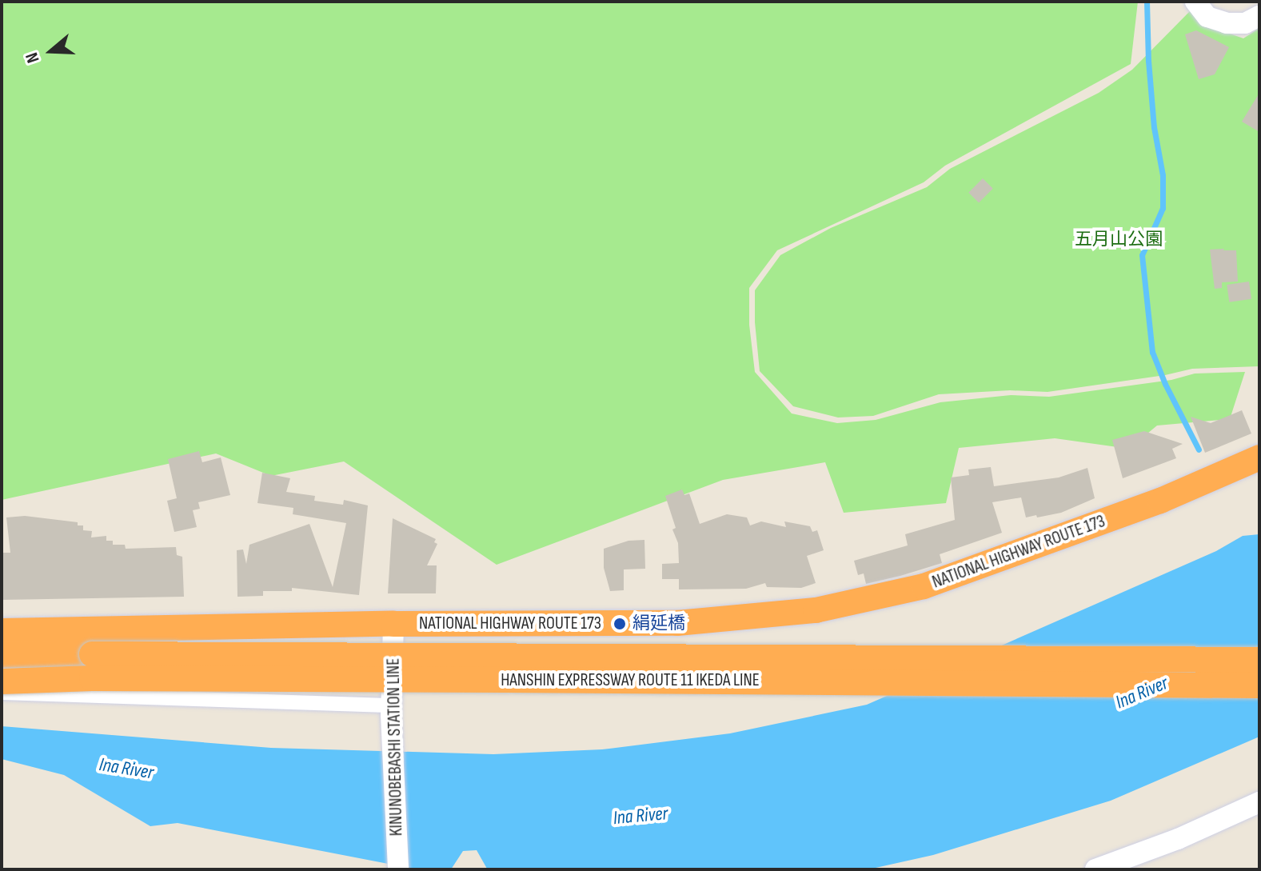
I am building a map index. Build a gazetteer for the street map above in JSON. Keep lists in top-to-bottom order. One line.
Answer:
{"streets":{"highway":["NATIONAL HIGHWAY ROUTE 173","HANSHIN EXPRESSWAY ROUTE 11 IKEDA LINE"],"street":["KINUNOBEBASHI STATION LINE"]},"crossings":[["NATIONAL HIGHWAY ROUTE 173","KINUNOBEBASHI STATION LINE"]],"water":["Ina River"],"parks":["五月山公園"],"places":["絹延橋"],"north":"left"}
